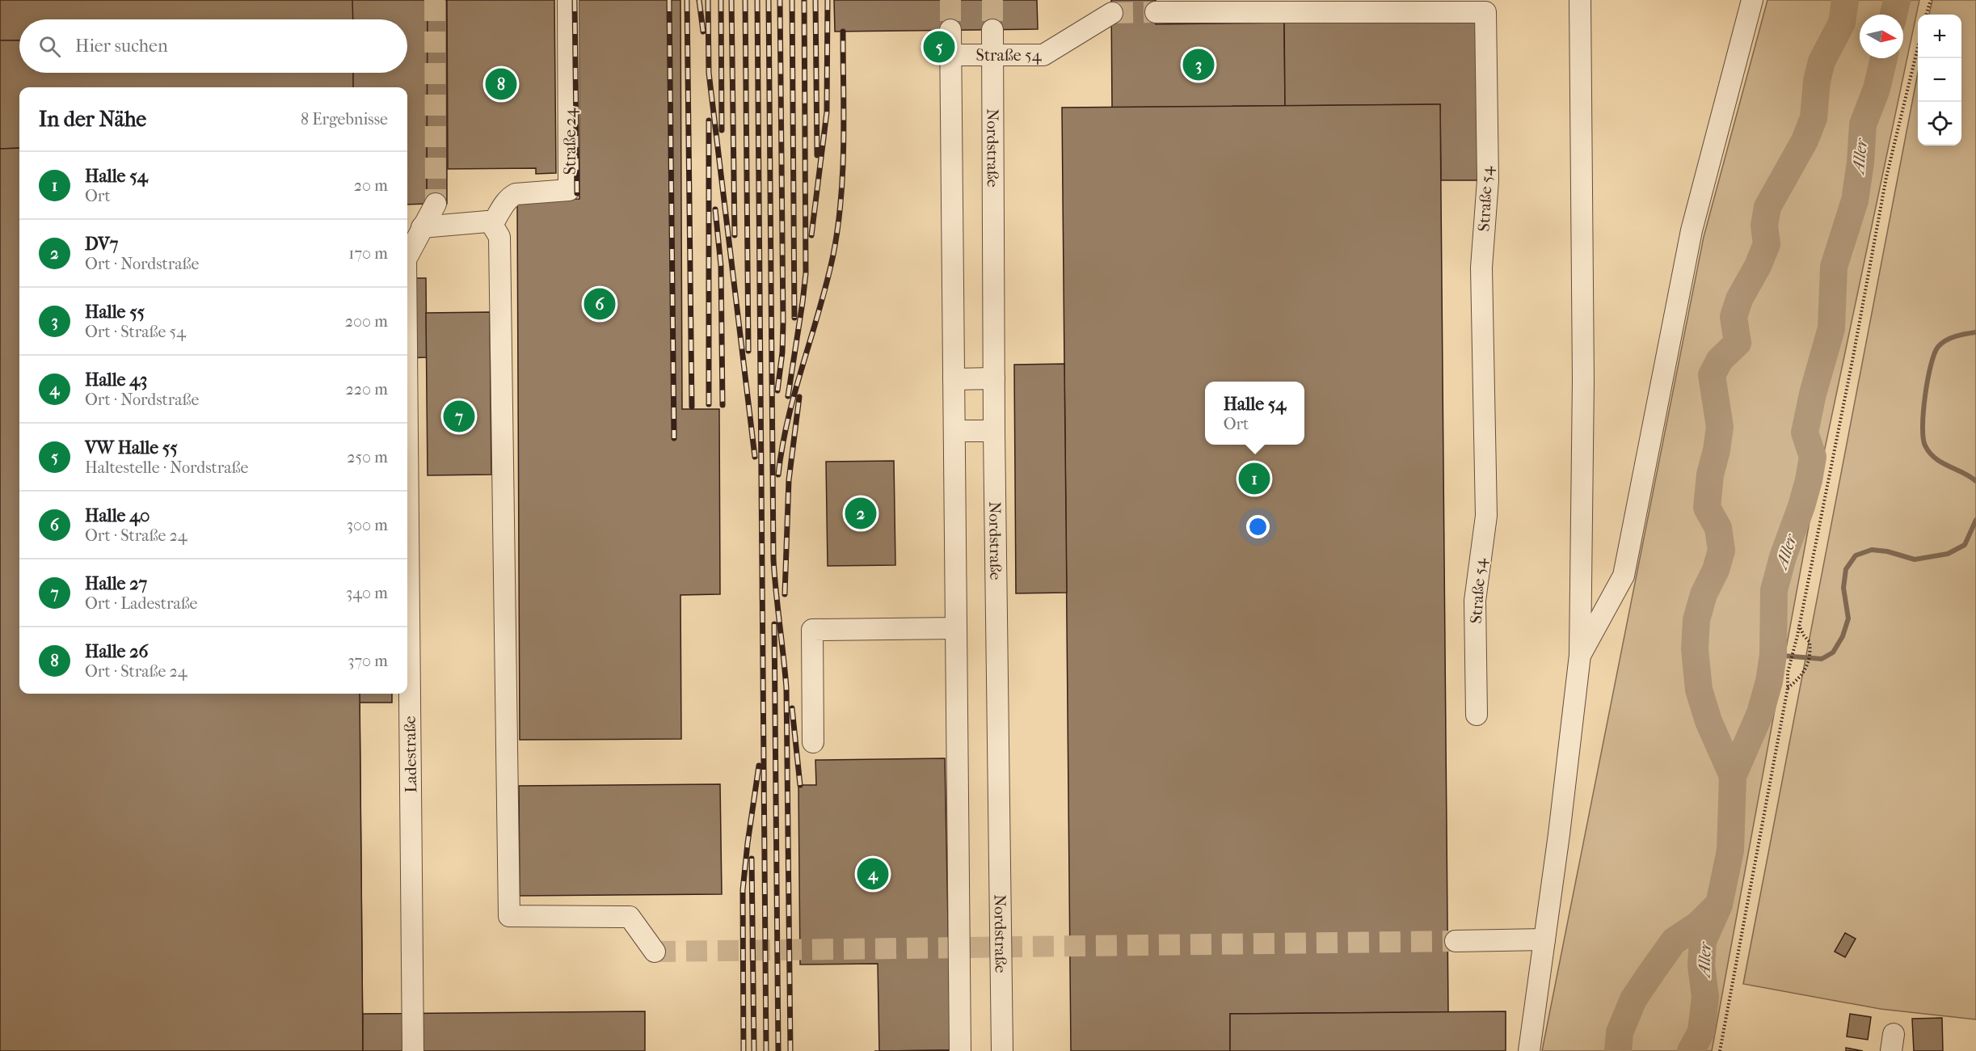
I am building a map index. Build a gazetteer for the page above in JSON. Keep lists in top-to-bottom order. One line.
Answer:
{"streets":{"street":["Straße 54","Straße 24","Nordstraße","Ladestraße"]},"crossings":[["Straße 54","Nordstraße"]],"water":["Aller"],"north":"right","page":{"map_buttons":["+","−"],"search":"Hier suchen","pins":["5","3","8","6","7","1","2","4"],"heading":["In der Nähe","8 Ergebnisse"],"list":[{"mark":"1","name":"Halle 54","note":"Ort","value":"20 m"},{"mark":"2","name":"DV7","note":"Ort · Nordstraße","value":"170 m"},{"mark":"3","name":"Halle 55","note":"Ort · Straße 54","value":"200 m"},{"mark":"4","name":"Halle 43","note":"Ort · Nordstraße","value":"220 m"},{"mark":"5","name":"VW Halle 55","note":"Haltestelle · Nordstraße","value":"250 m"},{"mark":"6","name":"Halle 40","note":"Ort · Straße 24","value":"300 m"},{"mark":"7","name":"Halle 27","note":"Ort · Ladestraße","value":"340 m"},{"mark":"8","name":"Halle 26","note":"Ort · Straße 24","value":"370 m"}],"popup":["Halle 54","Ort"]}}
